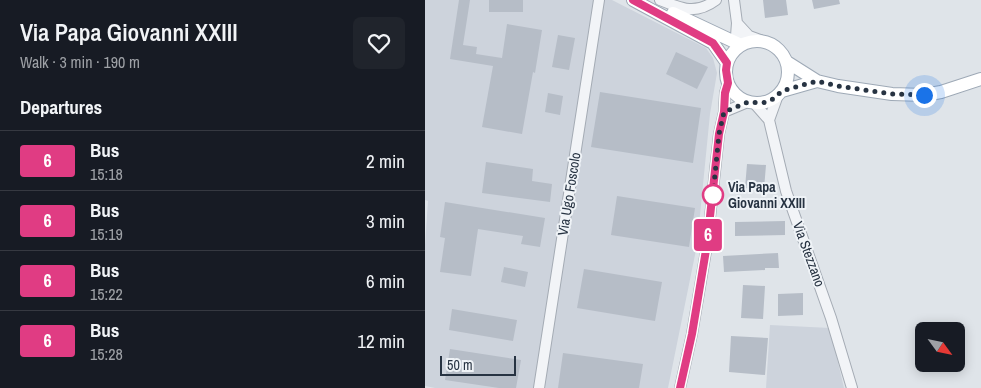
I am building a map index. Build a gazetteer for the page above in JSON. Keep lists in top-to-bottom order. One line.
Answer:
{"streets":{"street":["Via Ugo Foscolo","Via Stezzano"]},"places":["Via Papa Giovanni XXIII"],"lines":["bus line 6"],"scale_bar":"50 m","north":"bottom right","page":{"heading":[["Via Papa Giovanni XXIII","Walk · 3 min · 190 m"],"Departures"],"on_map":"6","list":[{"mark":"6","name":"Bus","note":"15:18","value":"2 min"},{"mark":"6","name":"Bus","note":"15:19","value":"3 min"},{"mark":"6","name":"Bus","note":"15:22","value":"6 min"},{"mark":"6","name":"Bus","note":"15:28","value":"12 min"}],"scale":"50 m"}}
